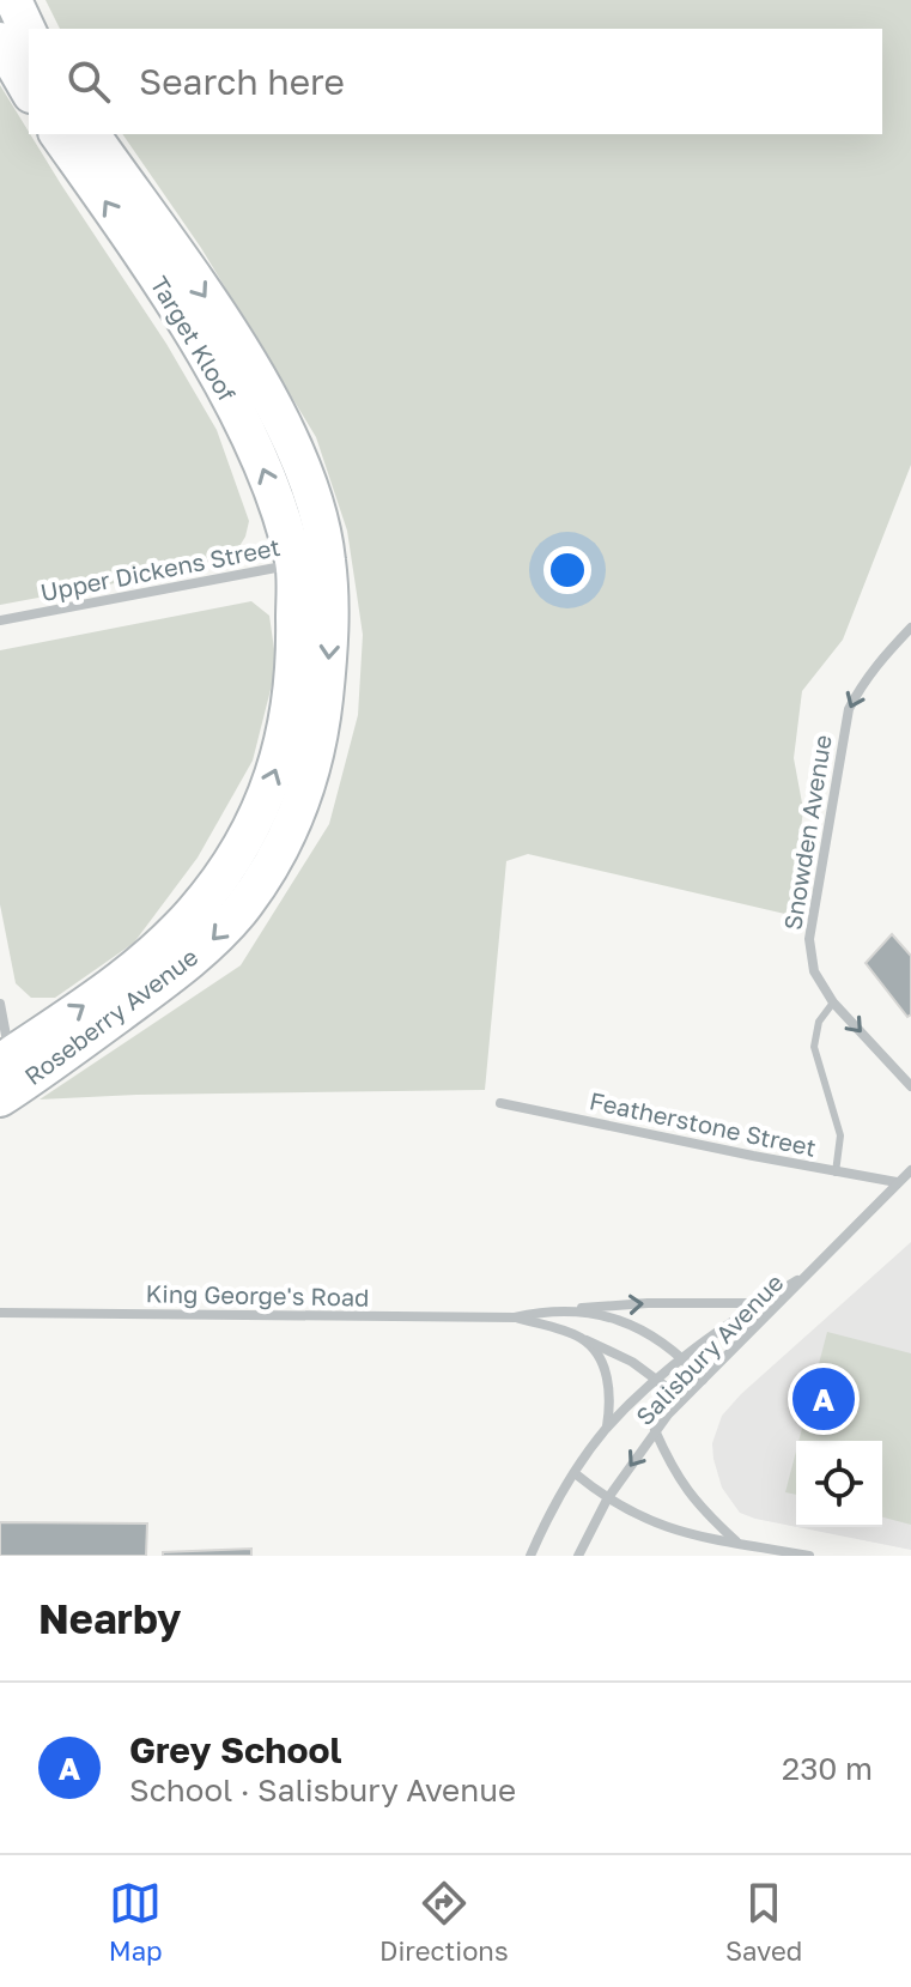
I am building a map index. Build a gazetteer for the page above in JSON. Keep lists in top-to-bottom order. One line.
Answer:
{"streets":{"main road":["Target Kloof","Roseberry Avenue"],"street":["Upper Dickens Street","Snowden Avenue","Featherstone Street","King George's Road","Salisbury Avenue"]},"crossings":[["Target Kloof","Upper Dickens Street"],["Target Kloof","Roseberry Avenue"],["Upper Dickens Street","Roseberry Avenue"],["Featherstone Street","Salisbury Avenue"],["King George's Road","Salisbury Avenue"]],"one_way":["Snowden Avenue"],"page":{"search":"Search here","pins":"A","heading":"Nearby","list":[{"mark":"A","name":"Grey School","note":"School · Salisbury Avenue","value":"230 m"}],"nav":["Map","Directions","Saved"]}}
